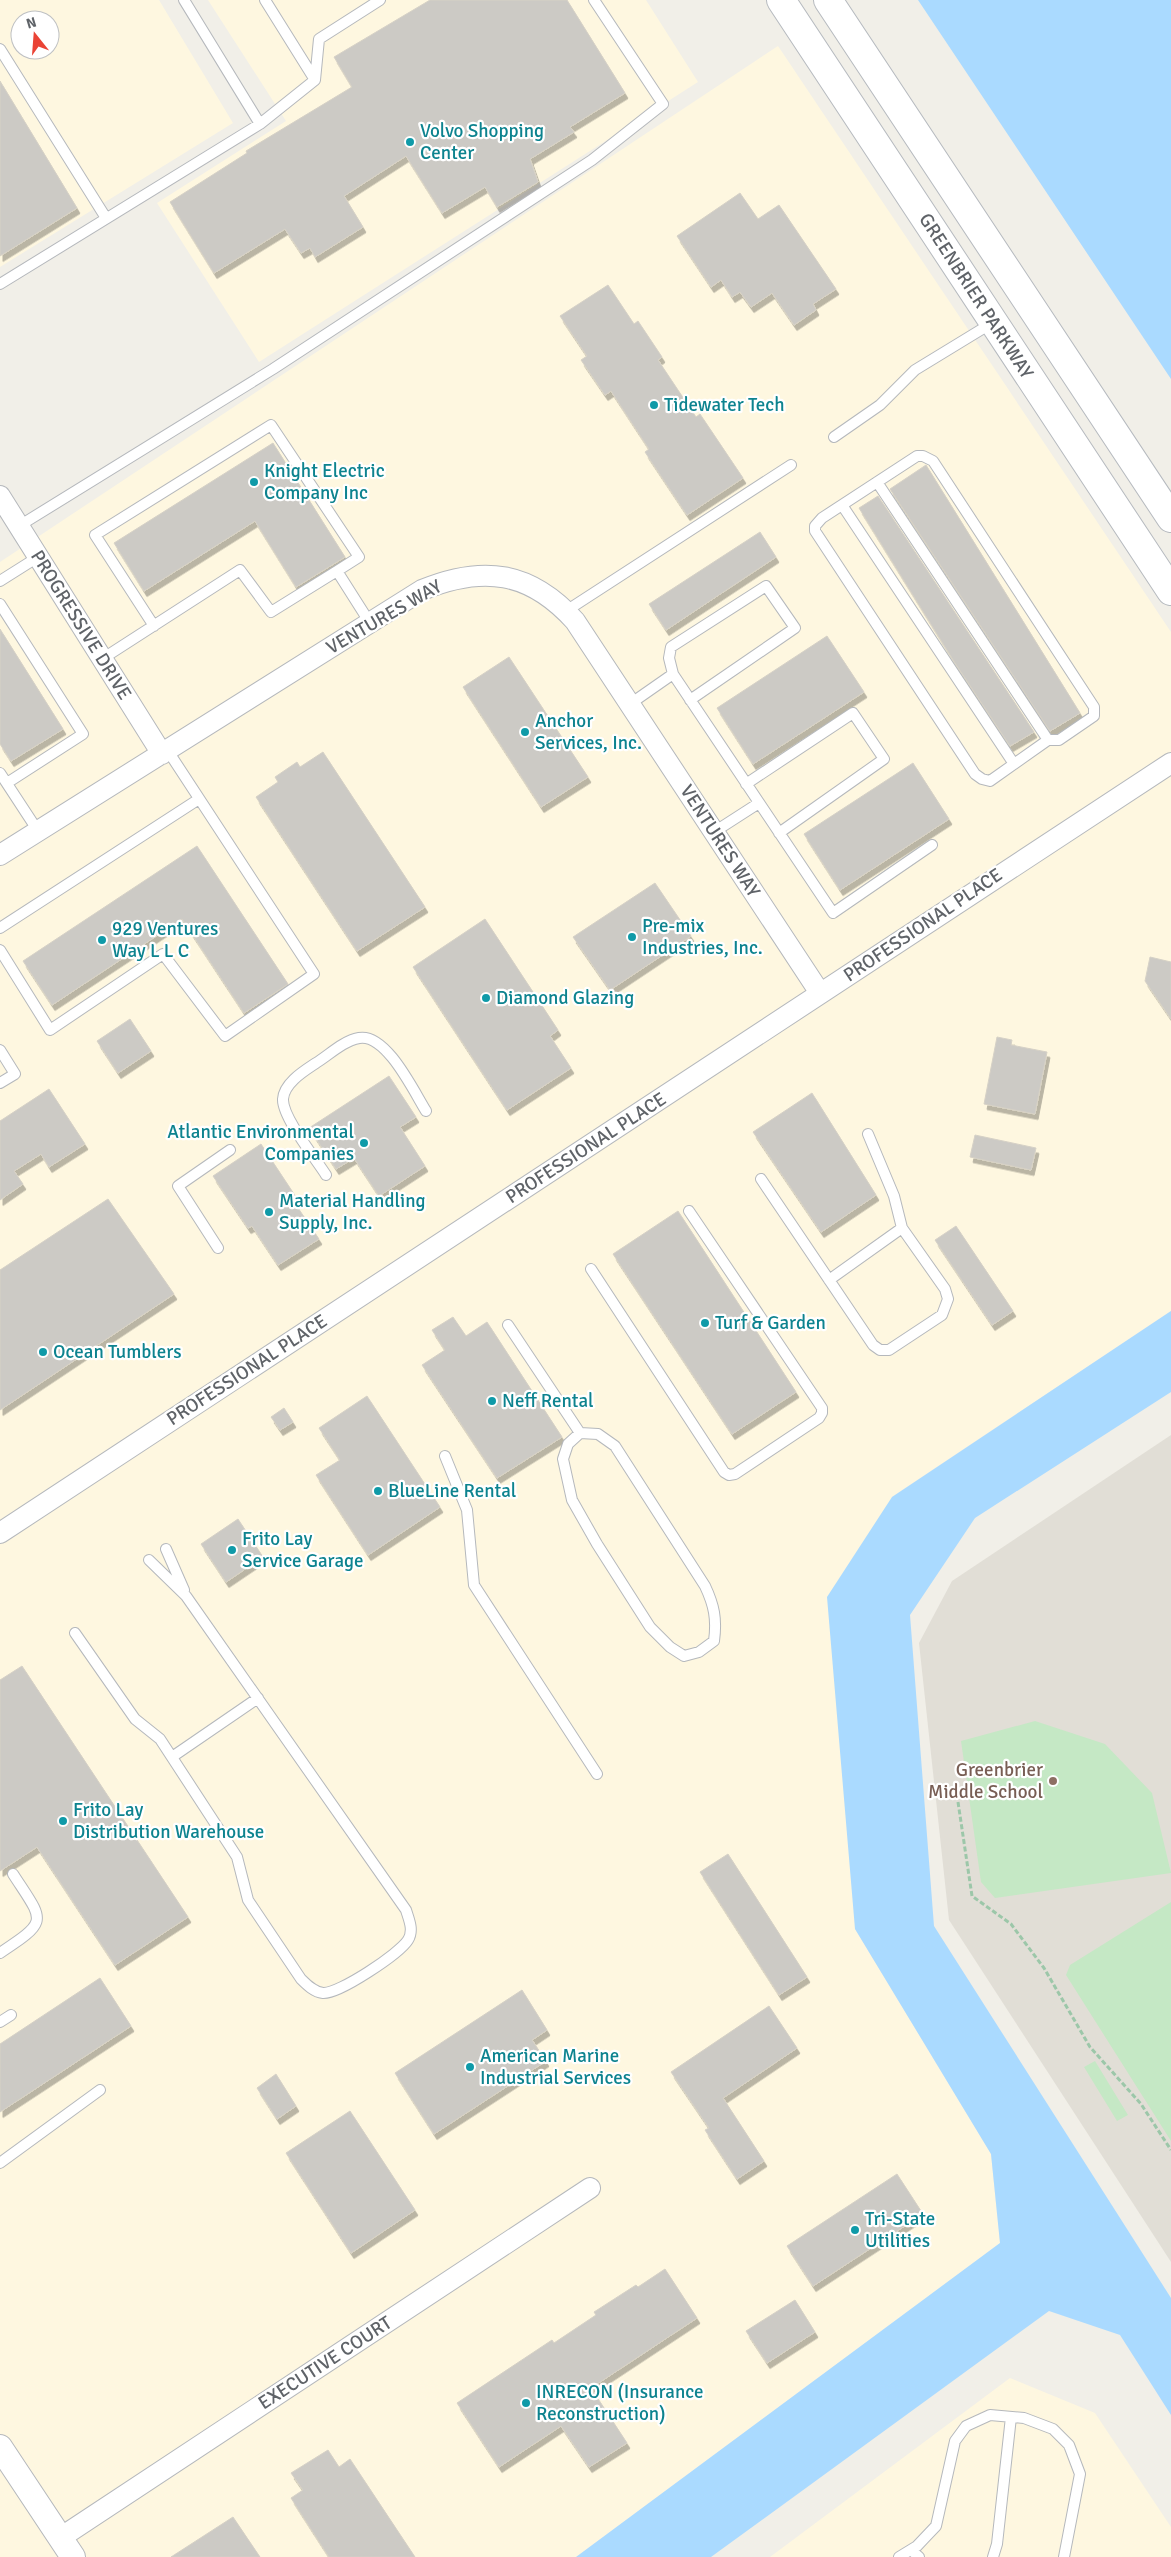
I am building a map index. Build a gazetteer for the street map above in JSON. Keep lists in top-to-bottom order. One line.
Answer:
{"streets":{"main road":["GREENBRIER PARKWAY"],"street":["VENTURES WAY","PROGRESSIVE DRIVE","PROFESSIONAL PLACE","EXECUTIVE COURT"]},"crossings":[["VENTURES WAY","PROGRESSIVE DRIVE"],["VENTURES WAY","PROFESSIONAL PLACE"]],"places":["Volvo Shopping Center","Tidewater Tech","Knight Electric Company Inc","Anchor Services, Inc.","Pre-mix Industries, Inc.","929 Ventures Way L L C","Diamond Glazing","Atlantic Environmental Companies","Material Handling Supply, Inc.","Turf & Garden","Ocean Tumblers","Neff Rental","BlueLine Rental","Frito Lay Service Garage","Greenbrier Middle School","Frito Lay Distribution Warehouse","American Marine Industrial Services","Tri-State Utilities","INRECON (Insurance Reconstruction)"],"north":"top"}
